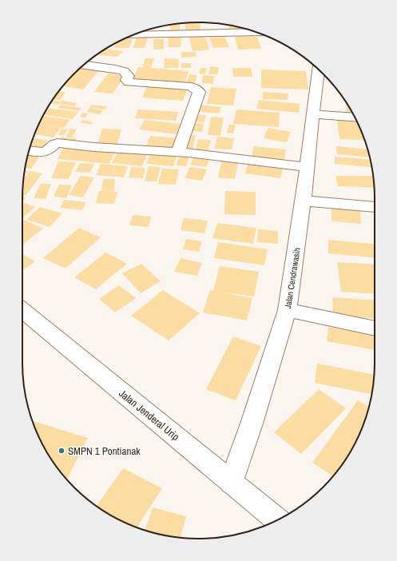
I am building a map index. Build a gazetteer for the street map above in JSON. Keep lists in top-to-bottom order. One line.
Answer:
{"streets":{"street":["Jalan Cendrawasih","Jalan Jenderal Urip"]},"crossings":[["Jalan Cendrawasih","Jalan Jenderal Urip"]],"places":["SMPN 1 Pontianak"]}
